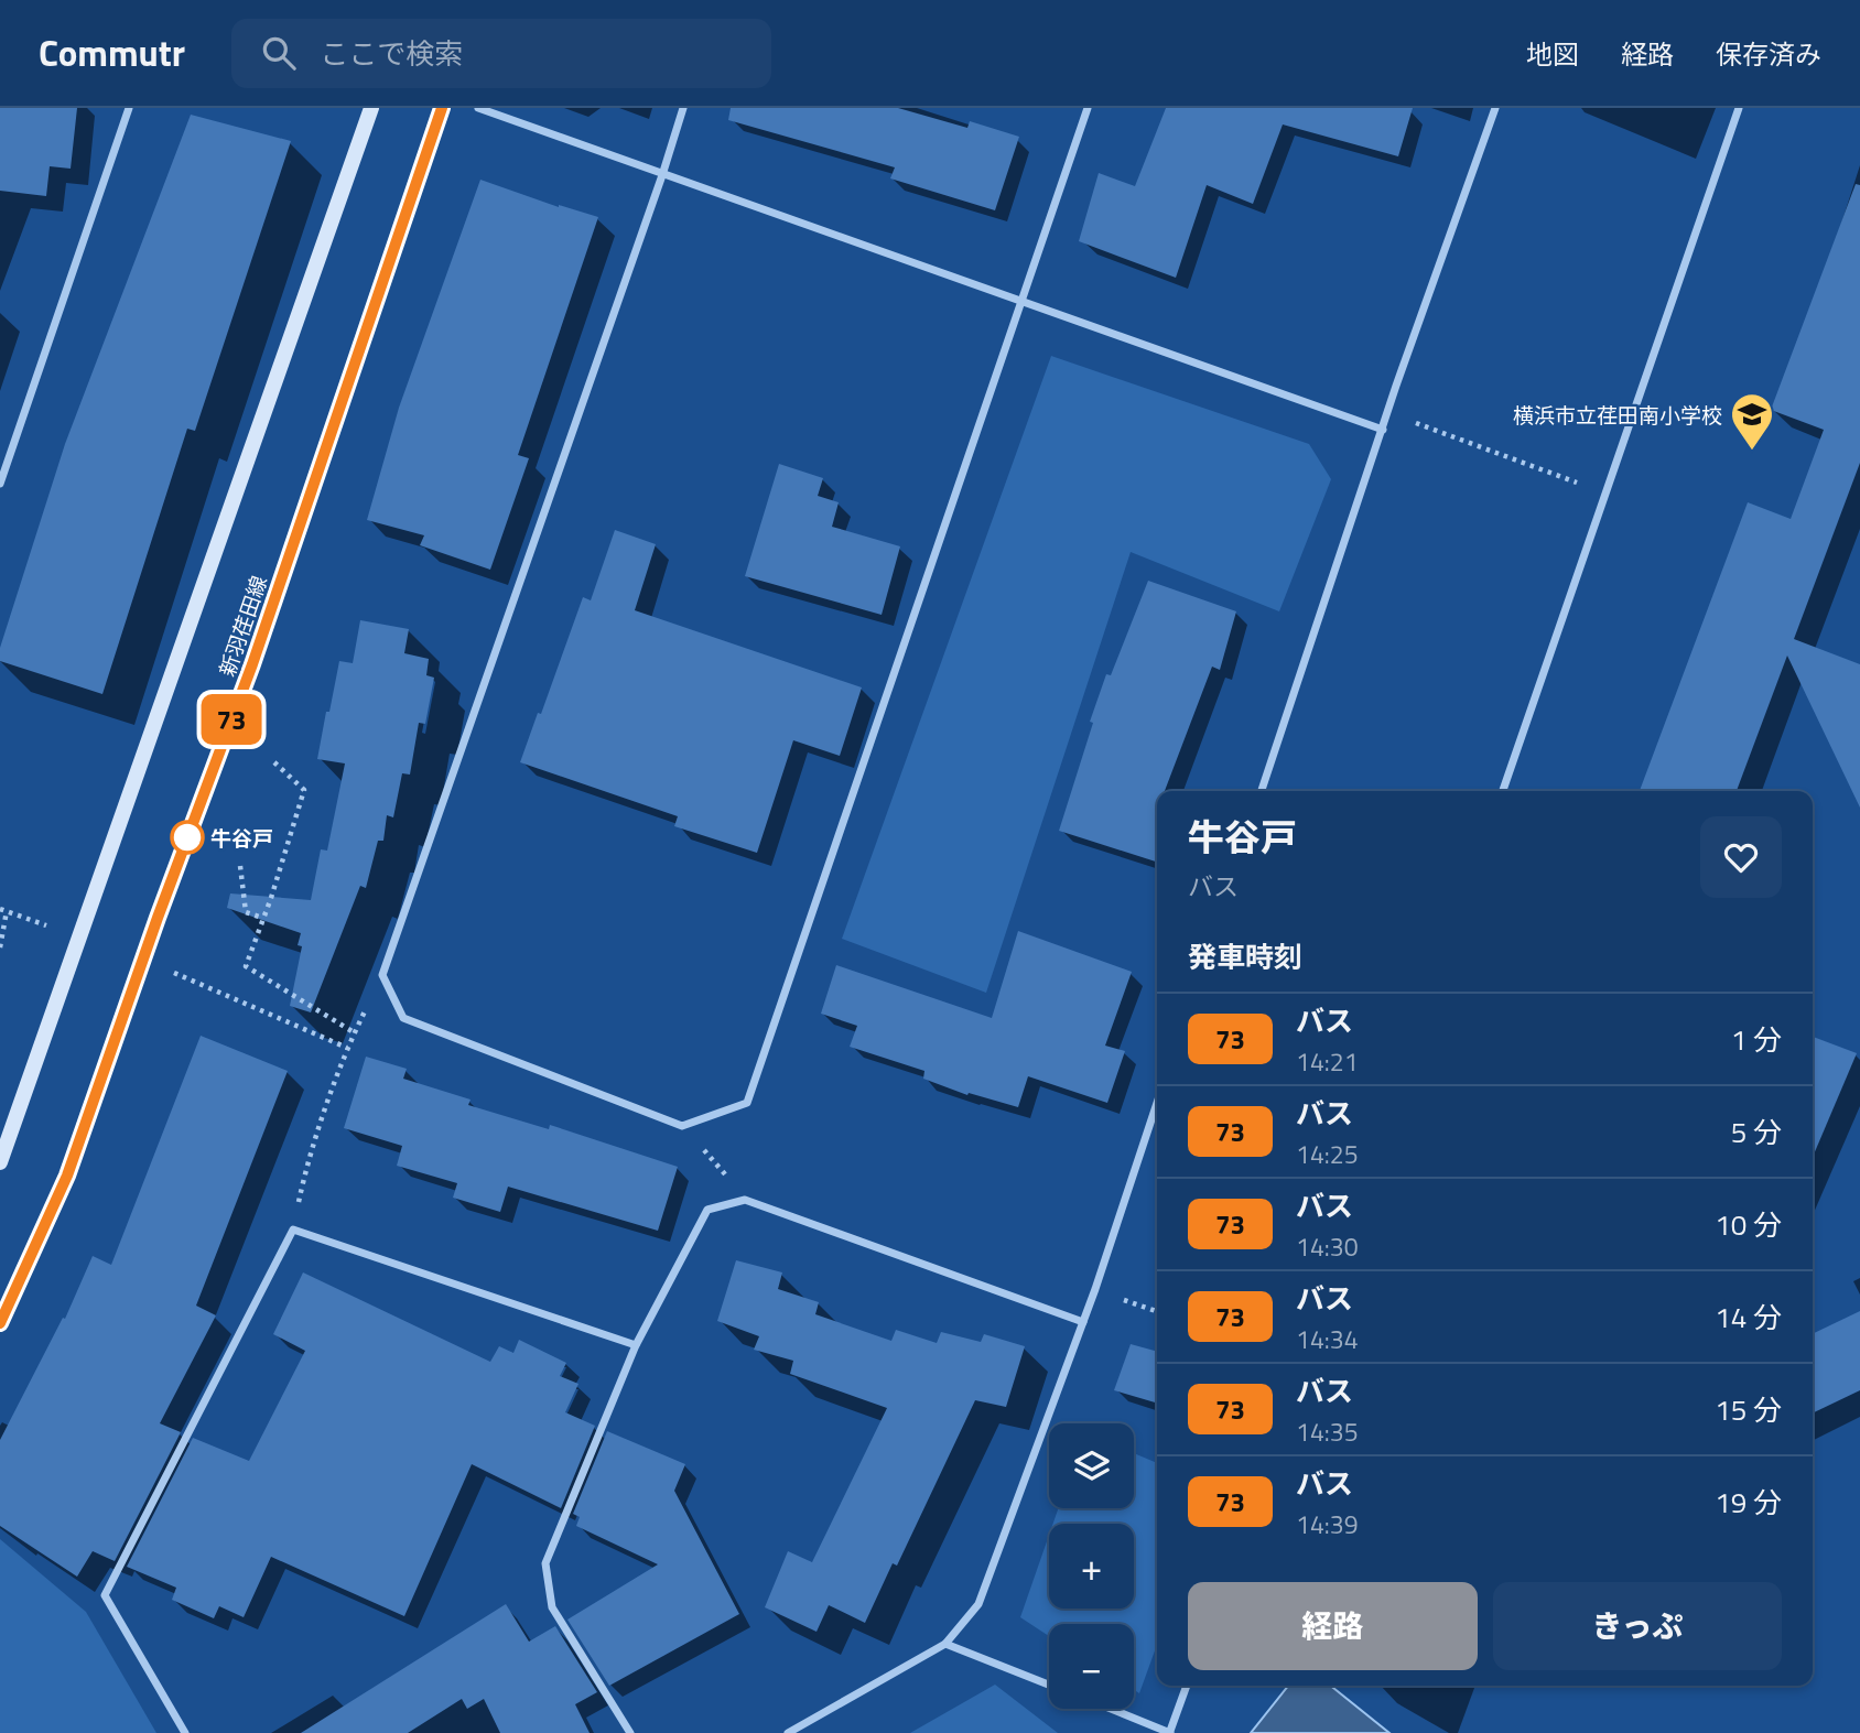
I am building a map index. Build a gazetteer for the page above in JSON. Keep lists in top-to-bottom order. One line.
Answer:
{"streets":{"street":["新羽荏田線"]},"places":{"school or university":["横浜市立荏田南小学校"],"other":["牛谷戸"]},"lines":["bus line 73"],"page":{"header":"Commutr","search":"ここで検索","nav":["地図","経路","保存済み"],"on_map":"73","heading":[["牛谷戸","バス"],"発車時刻"],"list":[{"mark":"73","name":"バス","note":"14:21","value":"1 分"},{"mark":"73","name":"バス","note":"14:25","value":"5 分"},{"mark":"73","name":"バス","note":"14:30","value":"10 分"},{"mark":"73","name":"バス","note":"14:34","value":"14 分"},{"mark":"73","name":"バス","note":"14:35","value":"15 分"},{"mark":"73","name":"バス","note":"14:39","value":"19 分"}],"map_buttons":["+","−"],"buttons":["経路","きっぷ"]}}
